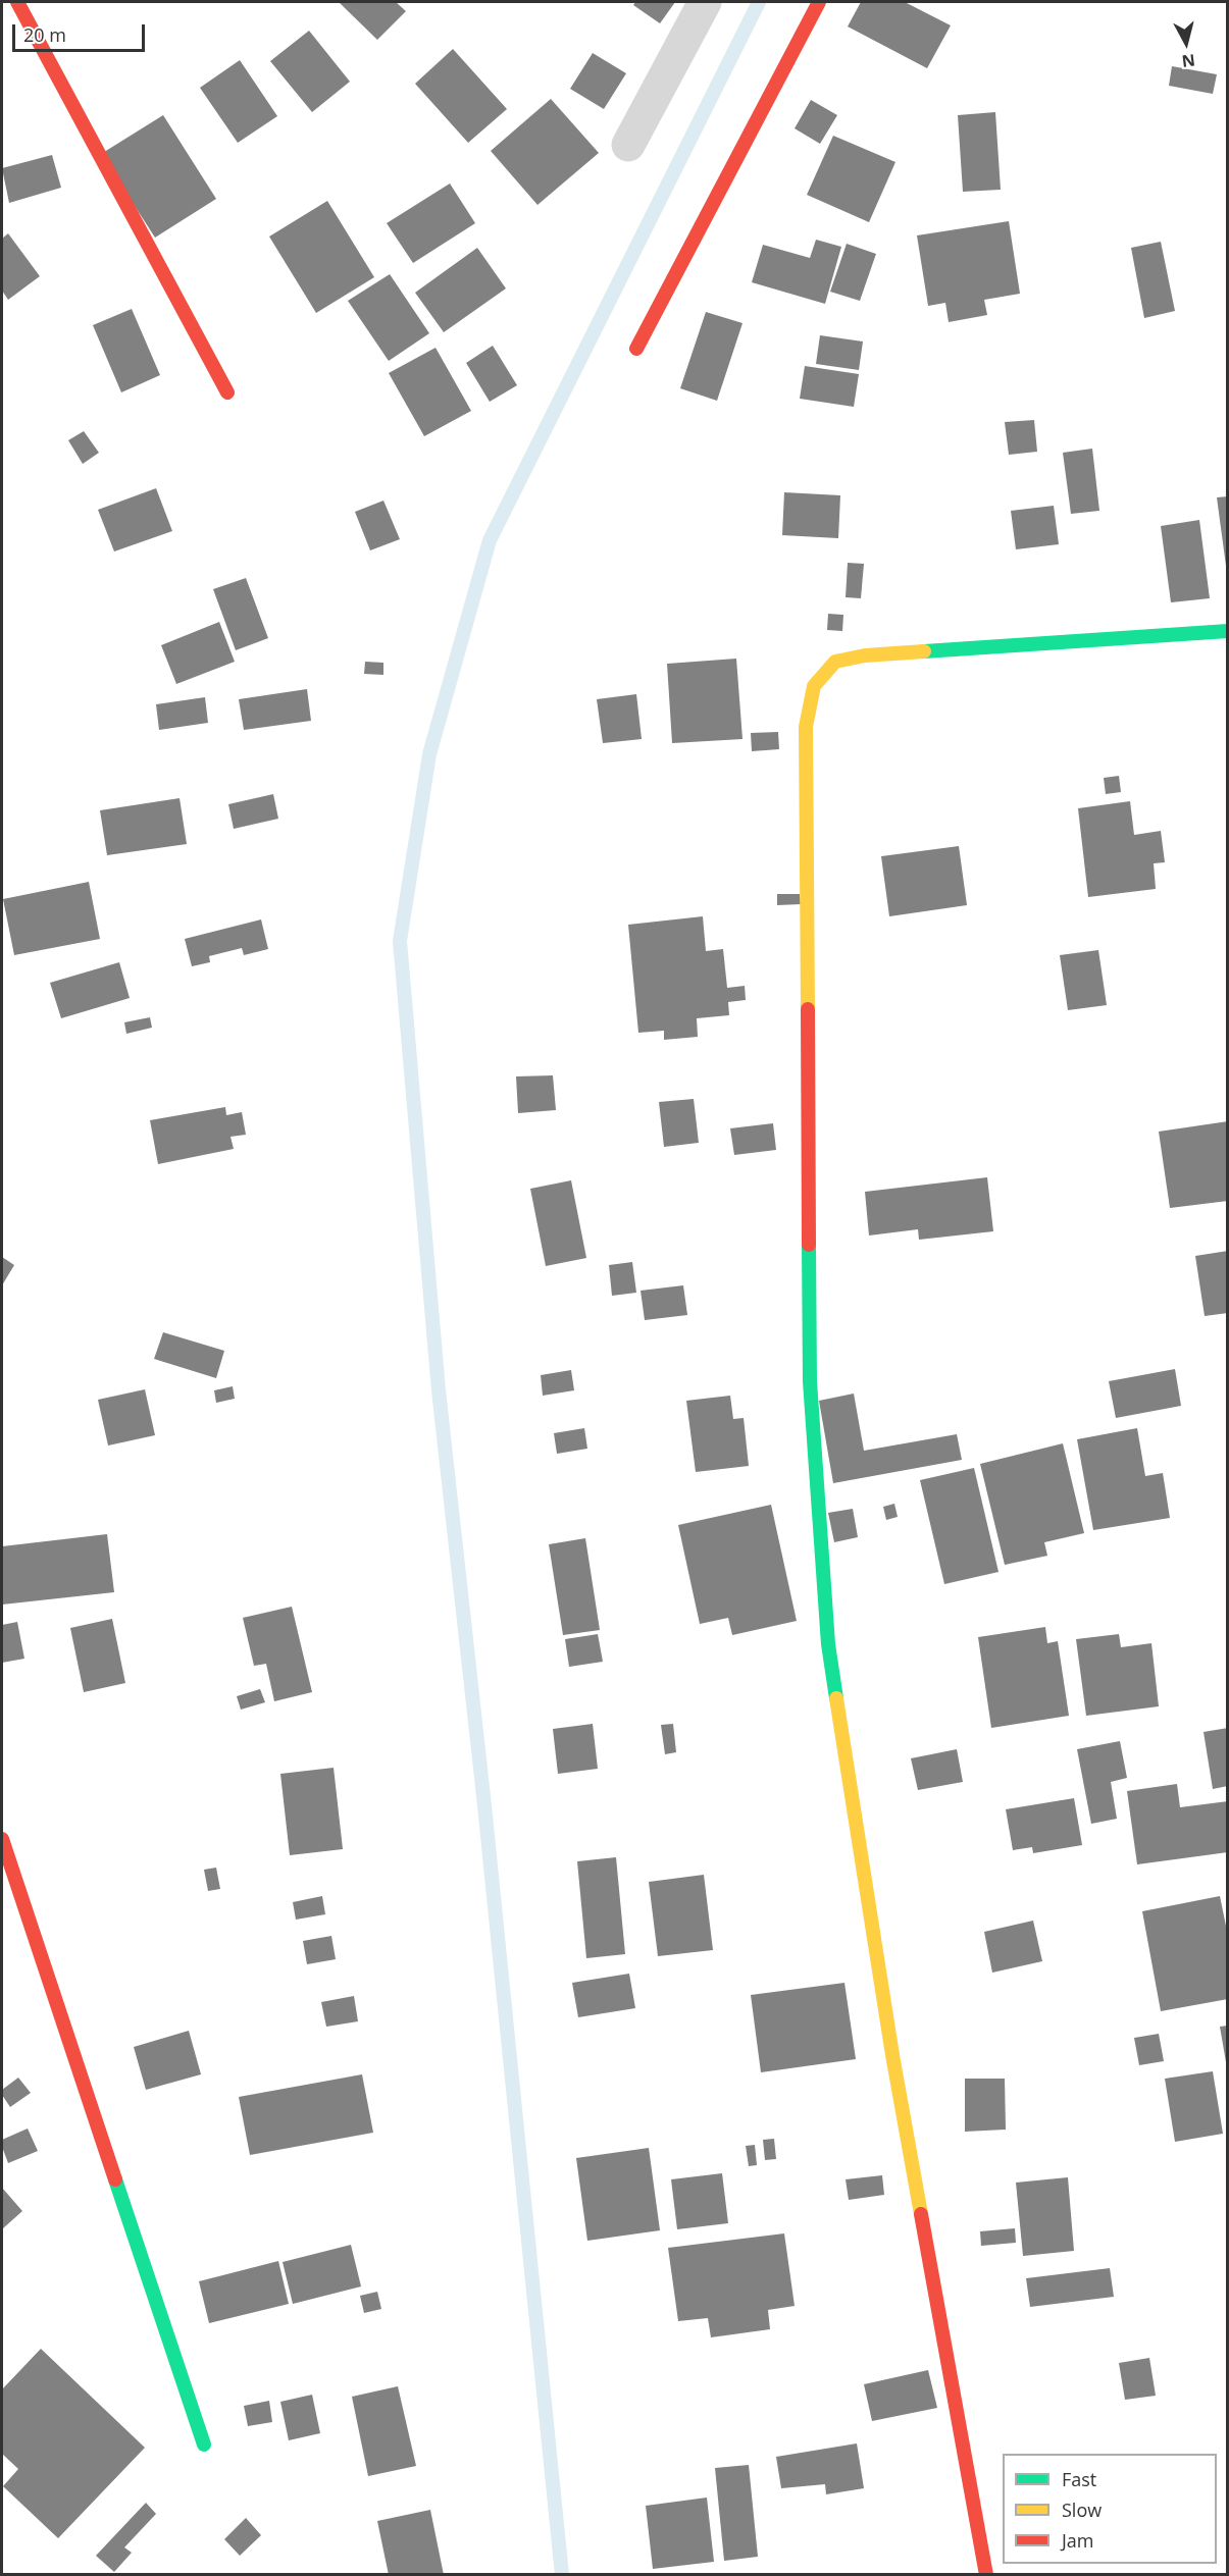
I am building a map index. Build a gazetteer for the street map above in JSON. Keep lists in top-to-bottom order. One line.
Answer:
{"legend":["Fast","Slow","Jam"],"scale_bar":"20 m","north":"bottom"}
